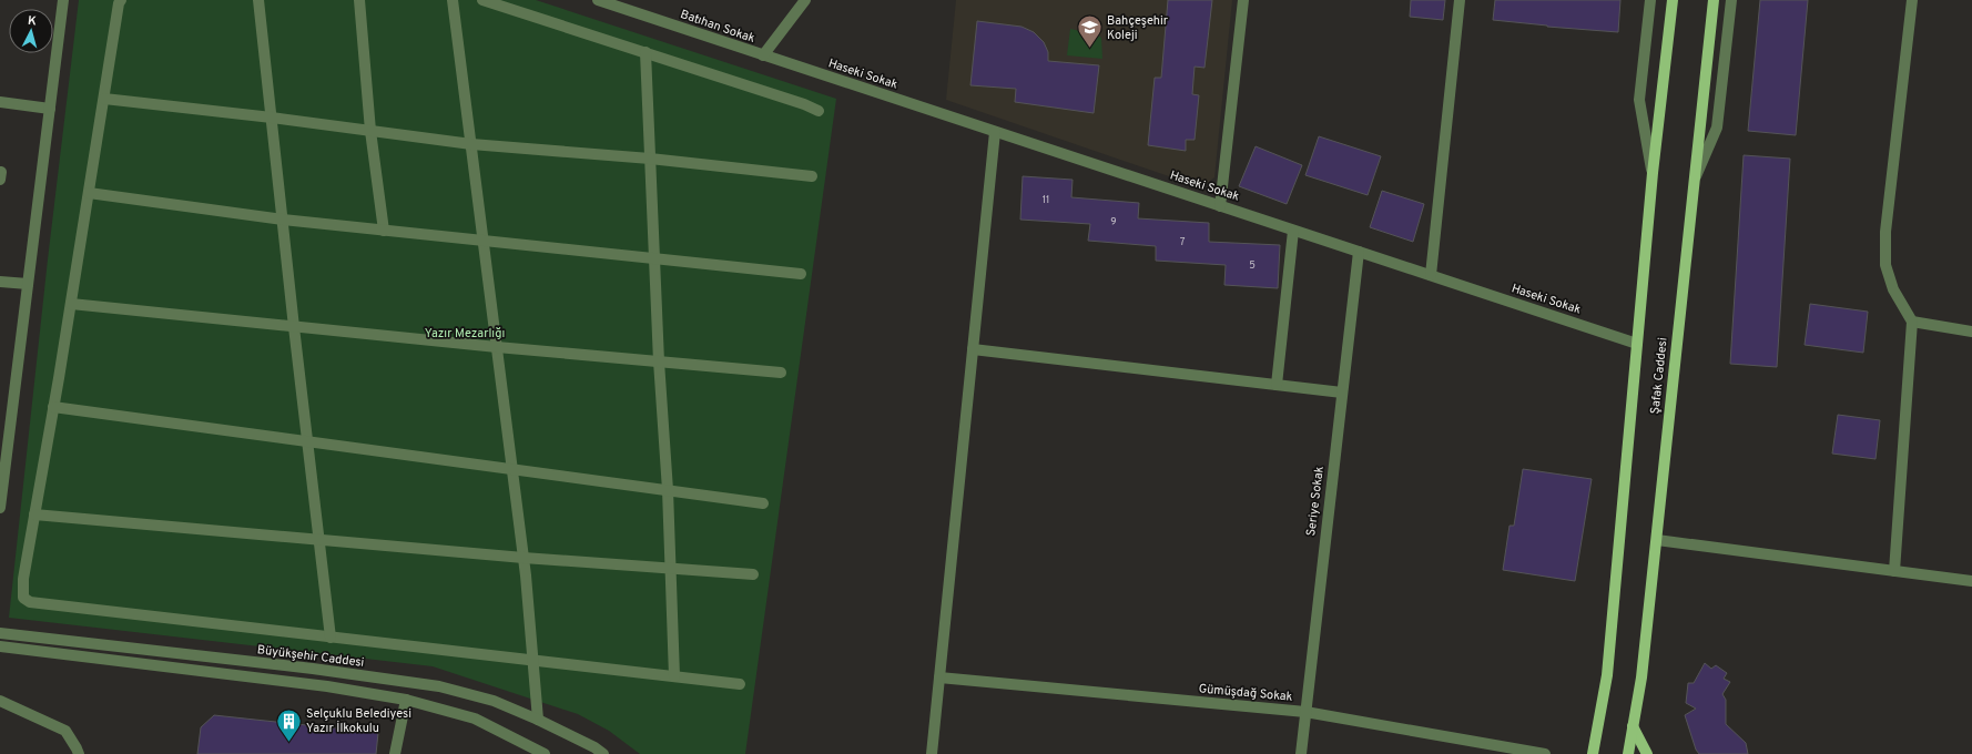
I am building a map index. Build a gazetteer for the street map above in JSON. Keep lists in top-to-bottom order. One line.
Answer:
{"streets":{"main road":["Şafak Caddesi"],"street":["Batıhan Sokak","Haseki Sokak","Seriye Sokak","Büyükşehir Caddesi","Gümüşdağ Sokak"]},"crossings":[["Batıhan Sokak","Haseki Sokak"],["Haseki Sokak","Şafak Caddesi"],["Haseki Sokak","Seriye Sokak"],["Seriye Sokak","Gümüşdağ Sokak"]],"parks":["Yazır Mezarlığı"],"places":{"school or university":["Bahçeşehir Koleji"],"building":["Selçuklu Belediyesi Yazır İlkokulu"]},"house_numbers":["11","9","7","5"],"north":"top"}
